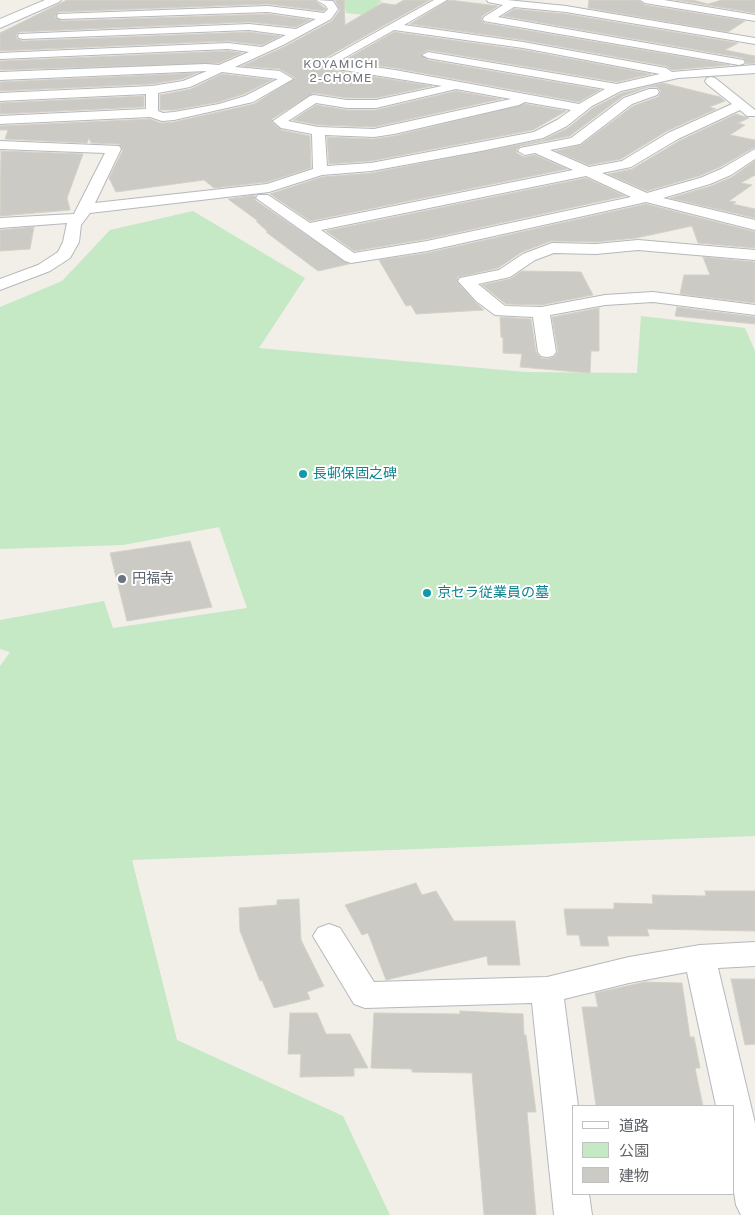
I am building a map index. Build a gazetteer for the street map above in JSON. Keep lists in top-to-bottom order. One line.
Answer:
{"districts":["KOYAMICHI 2-CHOME"],"places":["長邨保固之碑","円福寺","京セラ従業員の墓"],"legend":["道路","公園","建物"]}
